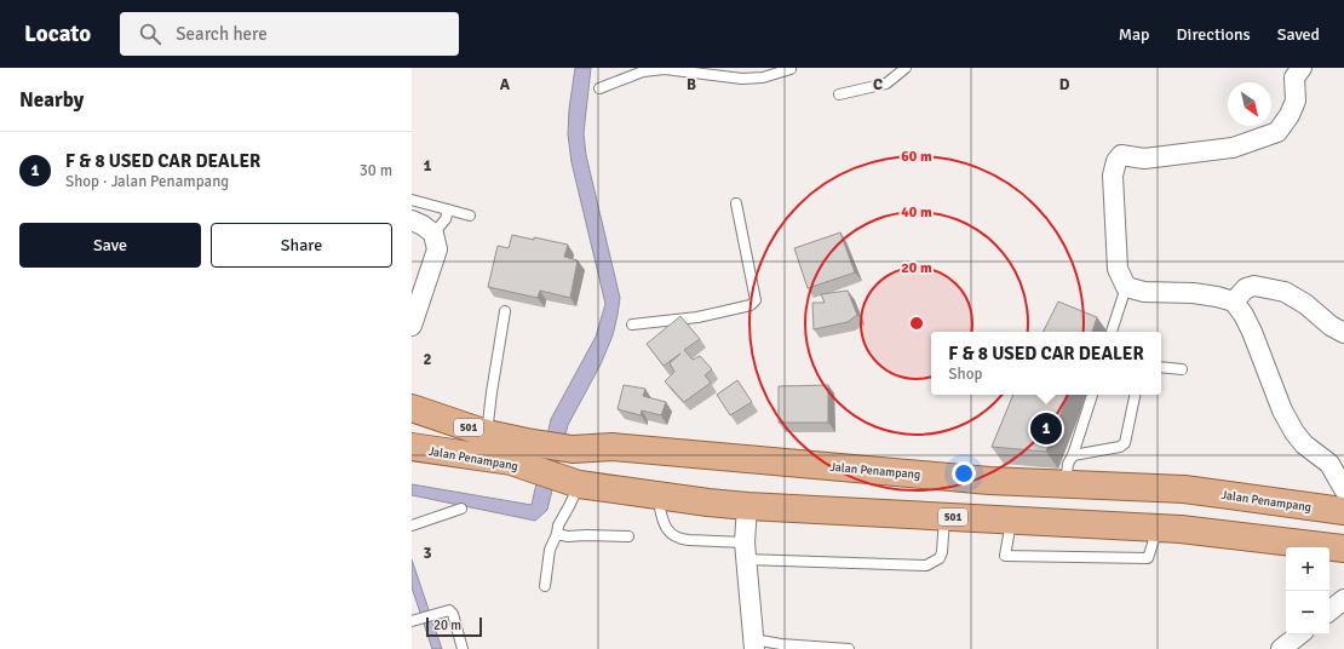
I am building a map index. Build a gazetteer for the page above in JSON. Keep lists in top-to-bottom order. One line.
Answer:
{"streets":{"main road":["501","Jalan Penampang"]},"scale_bar":"20 m","north":"bottom right","page":{"header":"Locato","search":"Search here","nav":["Map","Directions","Saved"],"heading":"Nearby","list":[{"mark":"1","name":"F & 8 USED CAR DEALER","note":"Shop · Jalan Penampang","value":"30 m"}],"buttons":["Save","Share"],"popup":["F & 8 USED CAR DEALER","Shop"],"pins":"1","map_buttons":["+","−"],"scale":"20 m"},"grid":{"columns":["A","B","C","D"],"rows":["1","2","3"]},"rings":["60 m","40 m","20 m"]}
